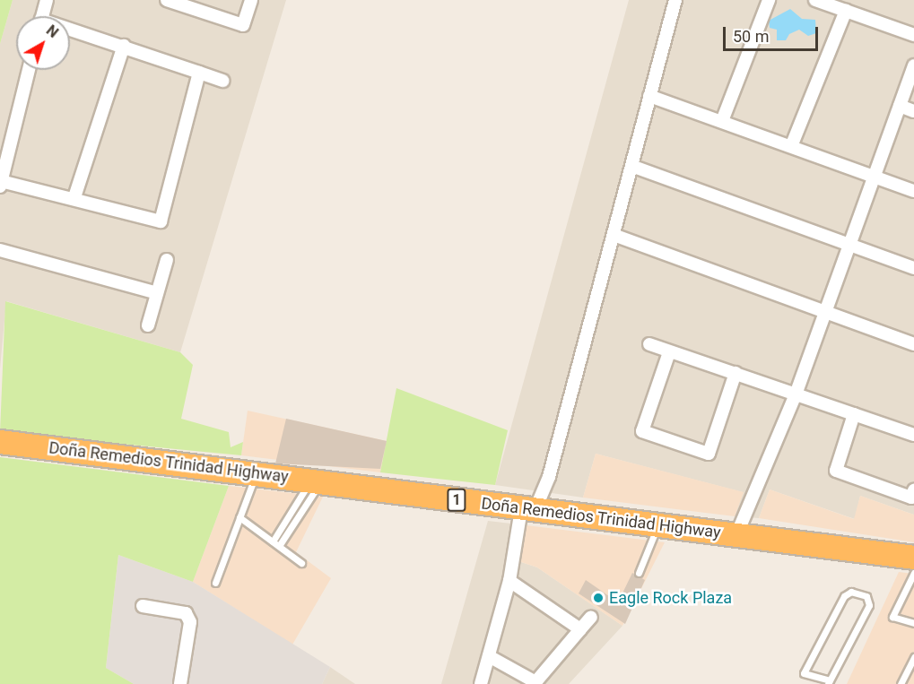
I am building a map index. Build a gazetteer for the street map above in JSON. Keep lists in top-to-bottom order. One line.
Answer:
{"streets":{"highway":["Doña Remedios Trinidad Highway","1"]},"places":["Eagle Rock Plaza"],"scale_bar":"50 m","north":"top right"}
